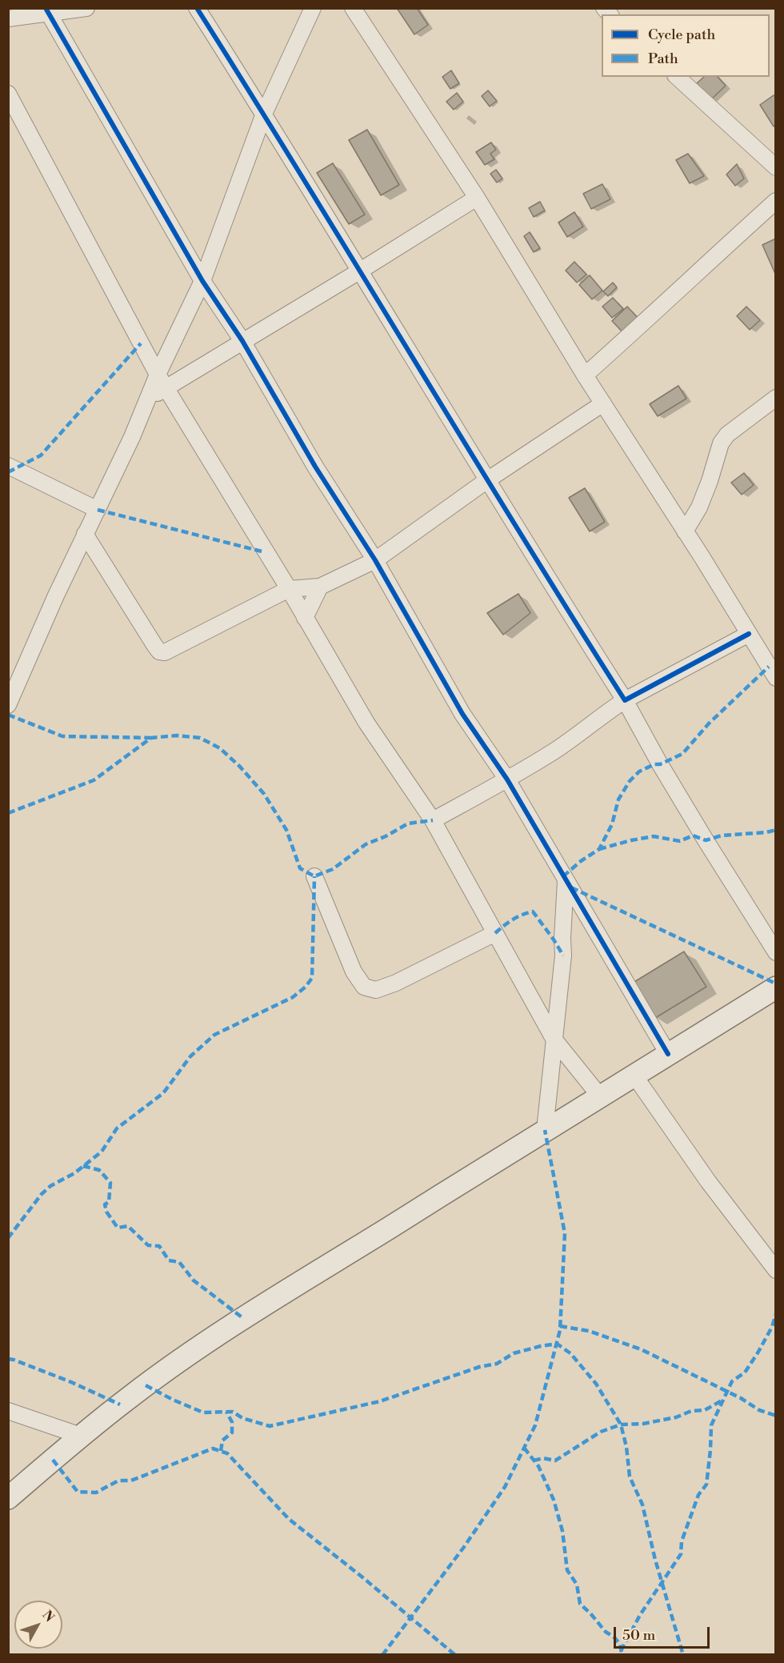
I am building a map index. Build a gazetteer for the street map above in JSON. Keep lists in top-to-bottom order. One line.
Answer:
{"legend":["Cycle path","Path"],"scale_bar":"50 m","north":"top right"}
